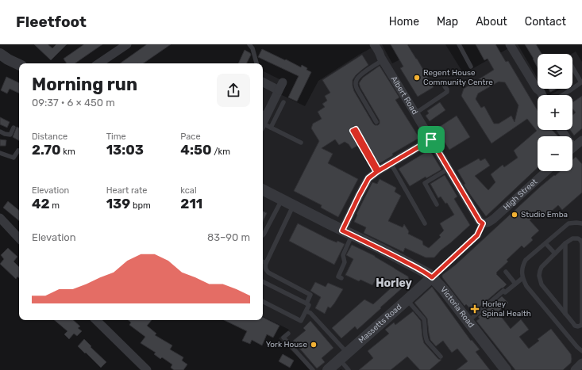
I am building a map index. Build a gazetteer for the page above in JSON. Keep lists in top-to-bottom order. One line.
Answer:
{"streets":{"street":["Albert Road","High Street","Victoria Road","Massetts Road"]},"crossings":[["Albert Road","High Street"],["High Street","Victoria Road"],["High Street","Massetts Road"],["Victoria Road","Massetts Road"]],"districts":["Horley"],"places":{"other":["Regent House Community Centre","Studio Emba","York House"],"health":["Horley Spinal Health"]},"page":{"header":"Fleetfoot","nav":["Home","Map","About","Contact"],"map_buttons":["+","−"],"heading":["Morning run","09:37 · 6 × 450 m"],"stats":[["Distance","2.70 km"],["Time","13:03"],["Pace","4:50 /km"],["Elevation","42 m"],["Heart rate","139 bpm"],["kcal","211"]],"chart":["Elevation","83–90 m"]}}
